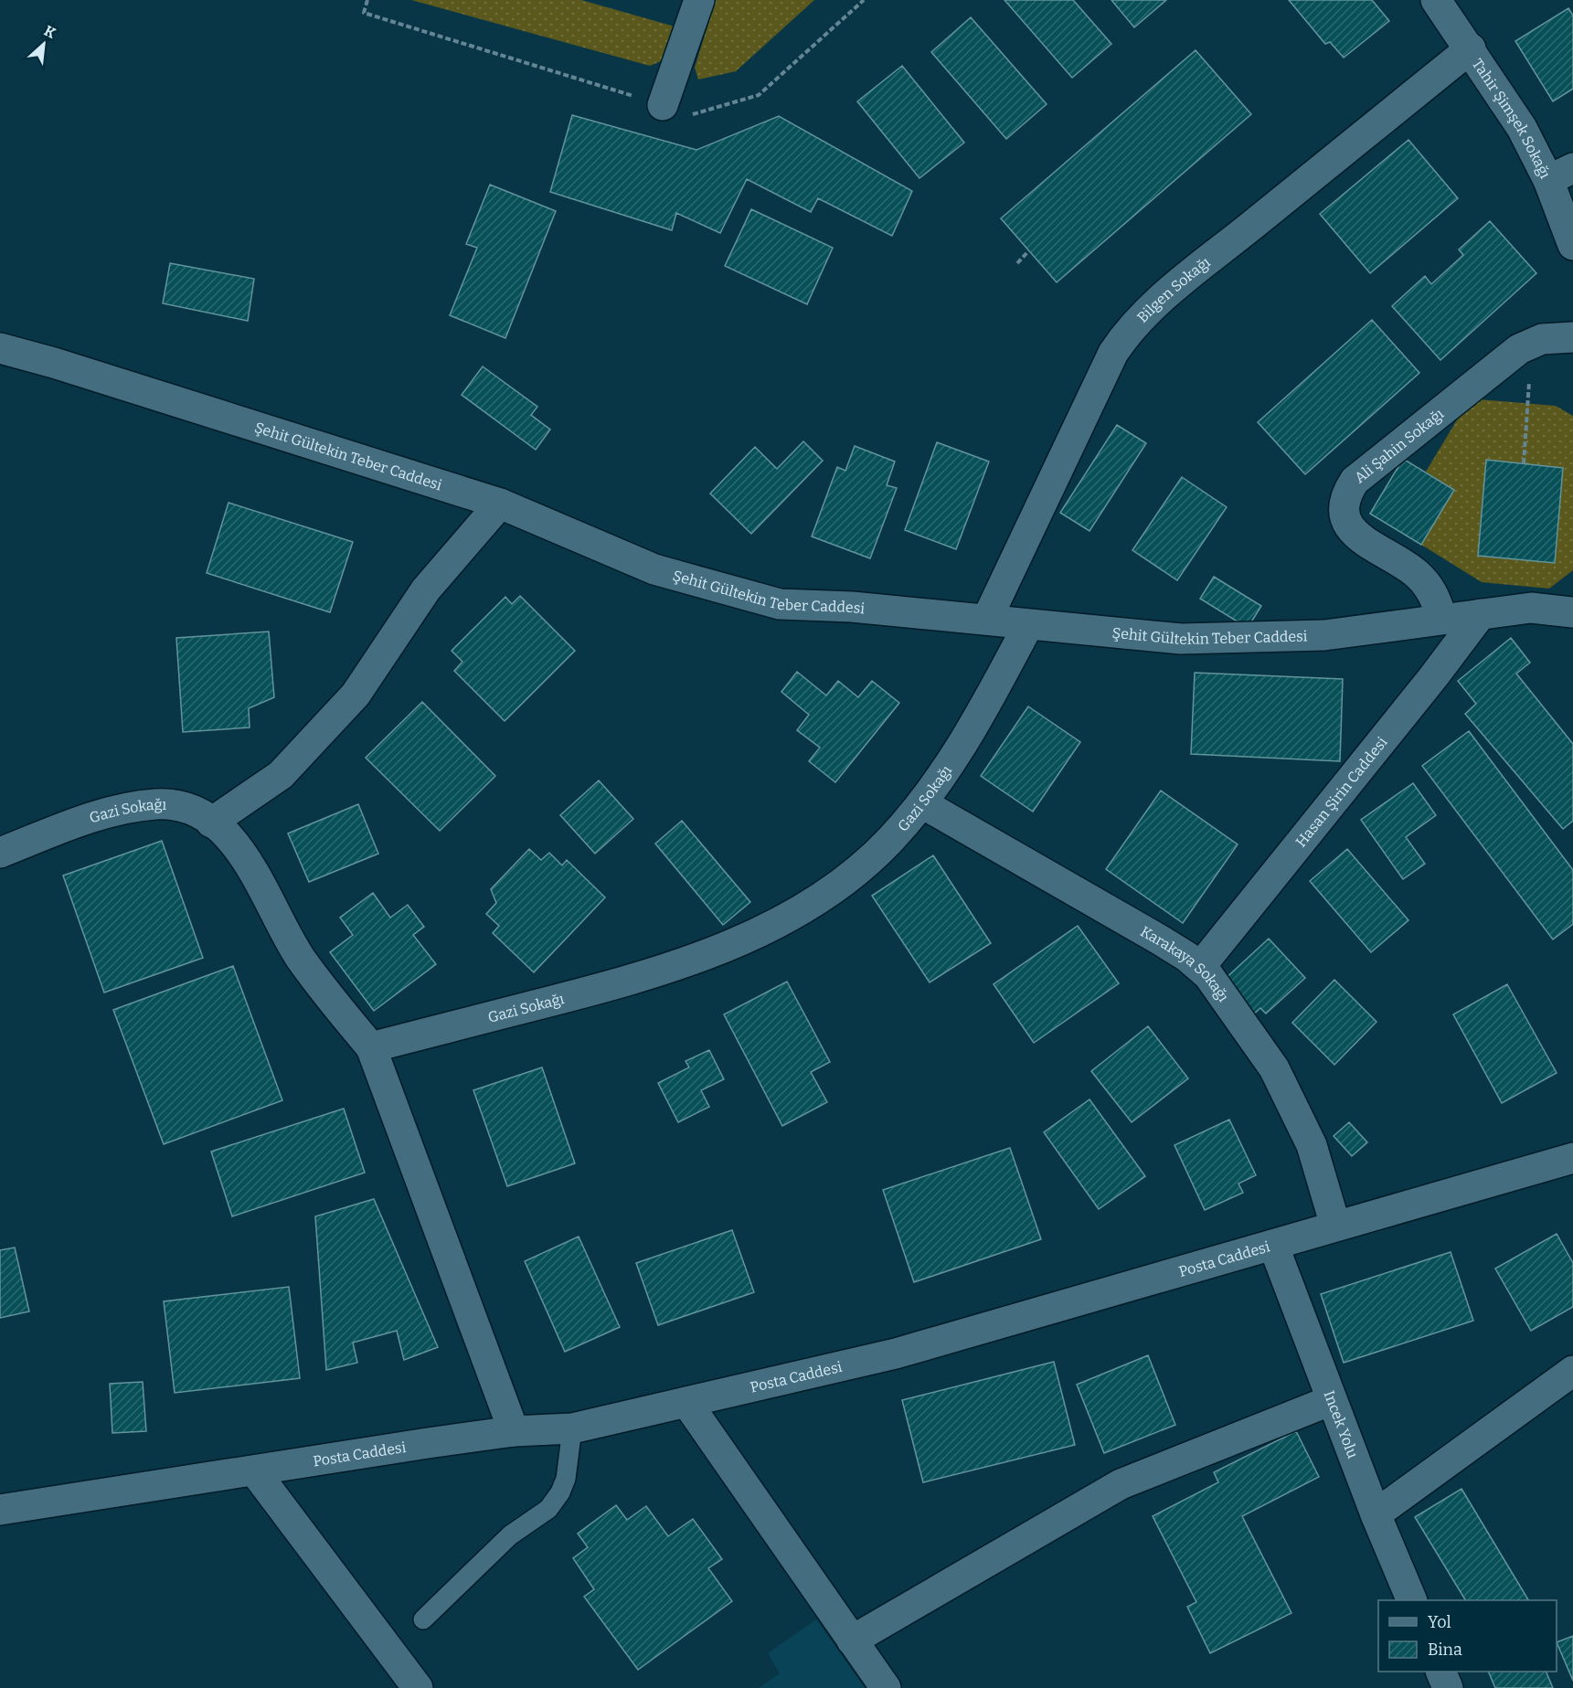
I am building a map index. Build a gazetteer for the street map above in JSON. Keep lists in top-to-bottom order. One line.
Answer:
{"streets":{"street":["Tahir Şimşek Sokağı","Bilgen Sokağı","Ali Şahin Sokağı","Şehit Gültekin Teber Caddesi","Hasan Şirin Caddesi","Gazi Sokağı","Karakaya Sokağı","Posta Caddesi","Incek Yolu"]},"crossings":[["Tahir Şimşek Sokağı","Bilgen Sokağı"],["Bilgen Sokağı","Şehit Gültekin Teber Caddesi"],["Ali Şahin Sokağı","Şehit Gültekin Teber Caddesi"],["Şehit Gültekin Teber Caddesi","Hasan Şirin Caddesi"],["Şehit Gültekin Teber Caddesi","Gazi Sokağı"],["Hasan Şirin Caddesi","Karakaya Sokağı"],["Gazi Sokağı","Karakaya Sokağı"],["Karakaya Sokağı","Posta Caddesi"],["Posta Caddesi","Incek Yolu"]],"legend":["Yol","Bina"],"north":"top right"}
